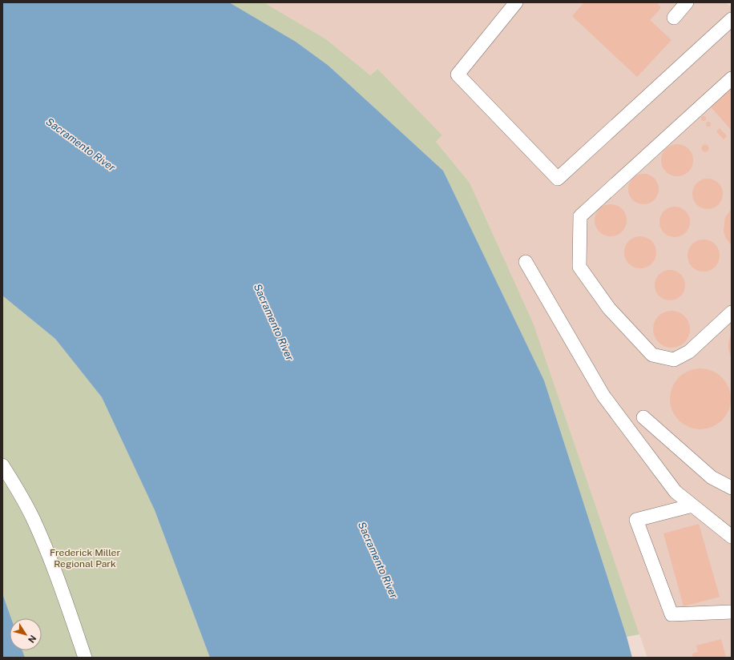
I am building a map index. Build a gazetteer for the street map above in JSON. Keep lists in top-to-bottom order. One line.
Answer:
{"water":["Sacramento River"],"parks":["Frederick Miller Regional Park"],"north":"bottom right"}
